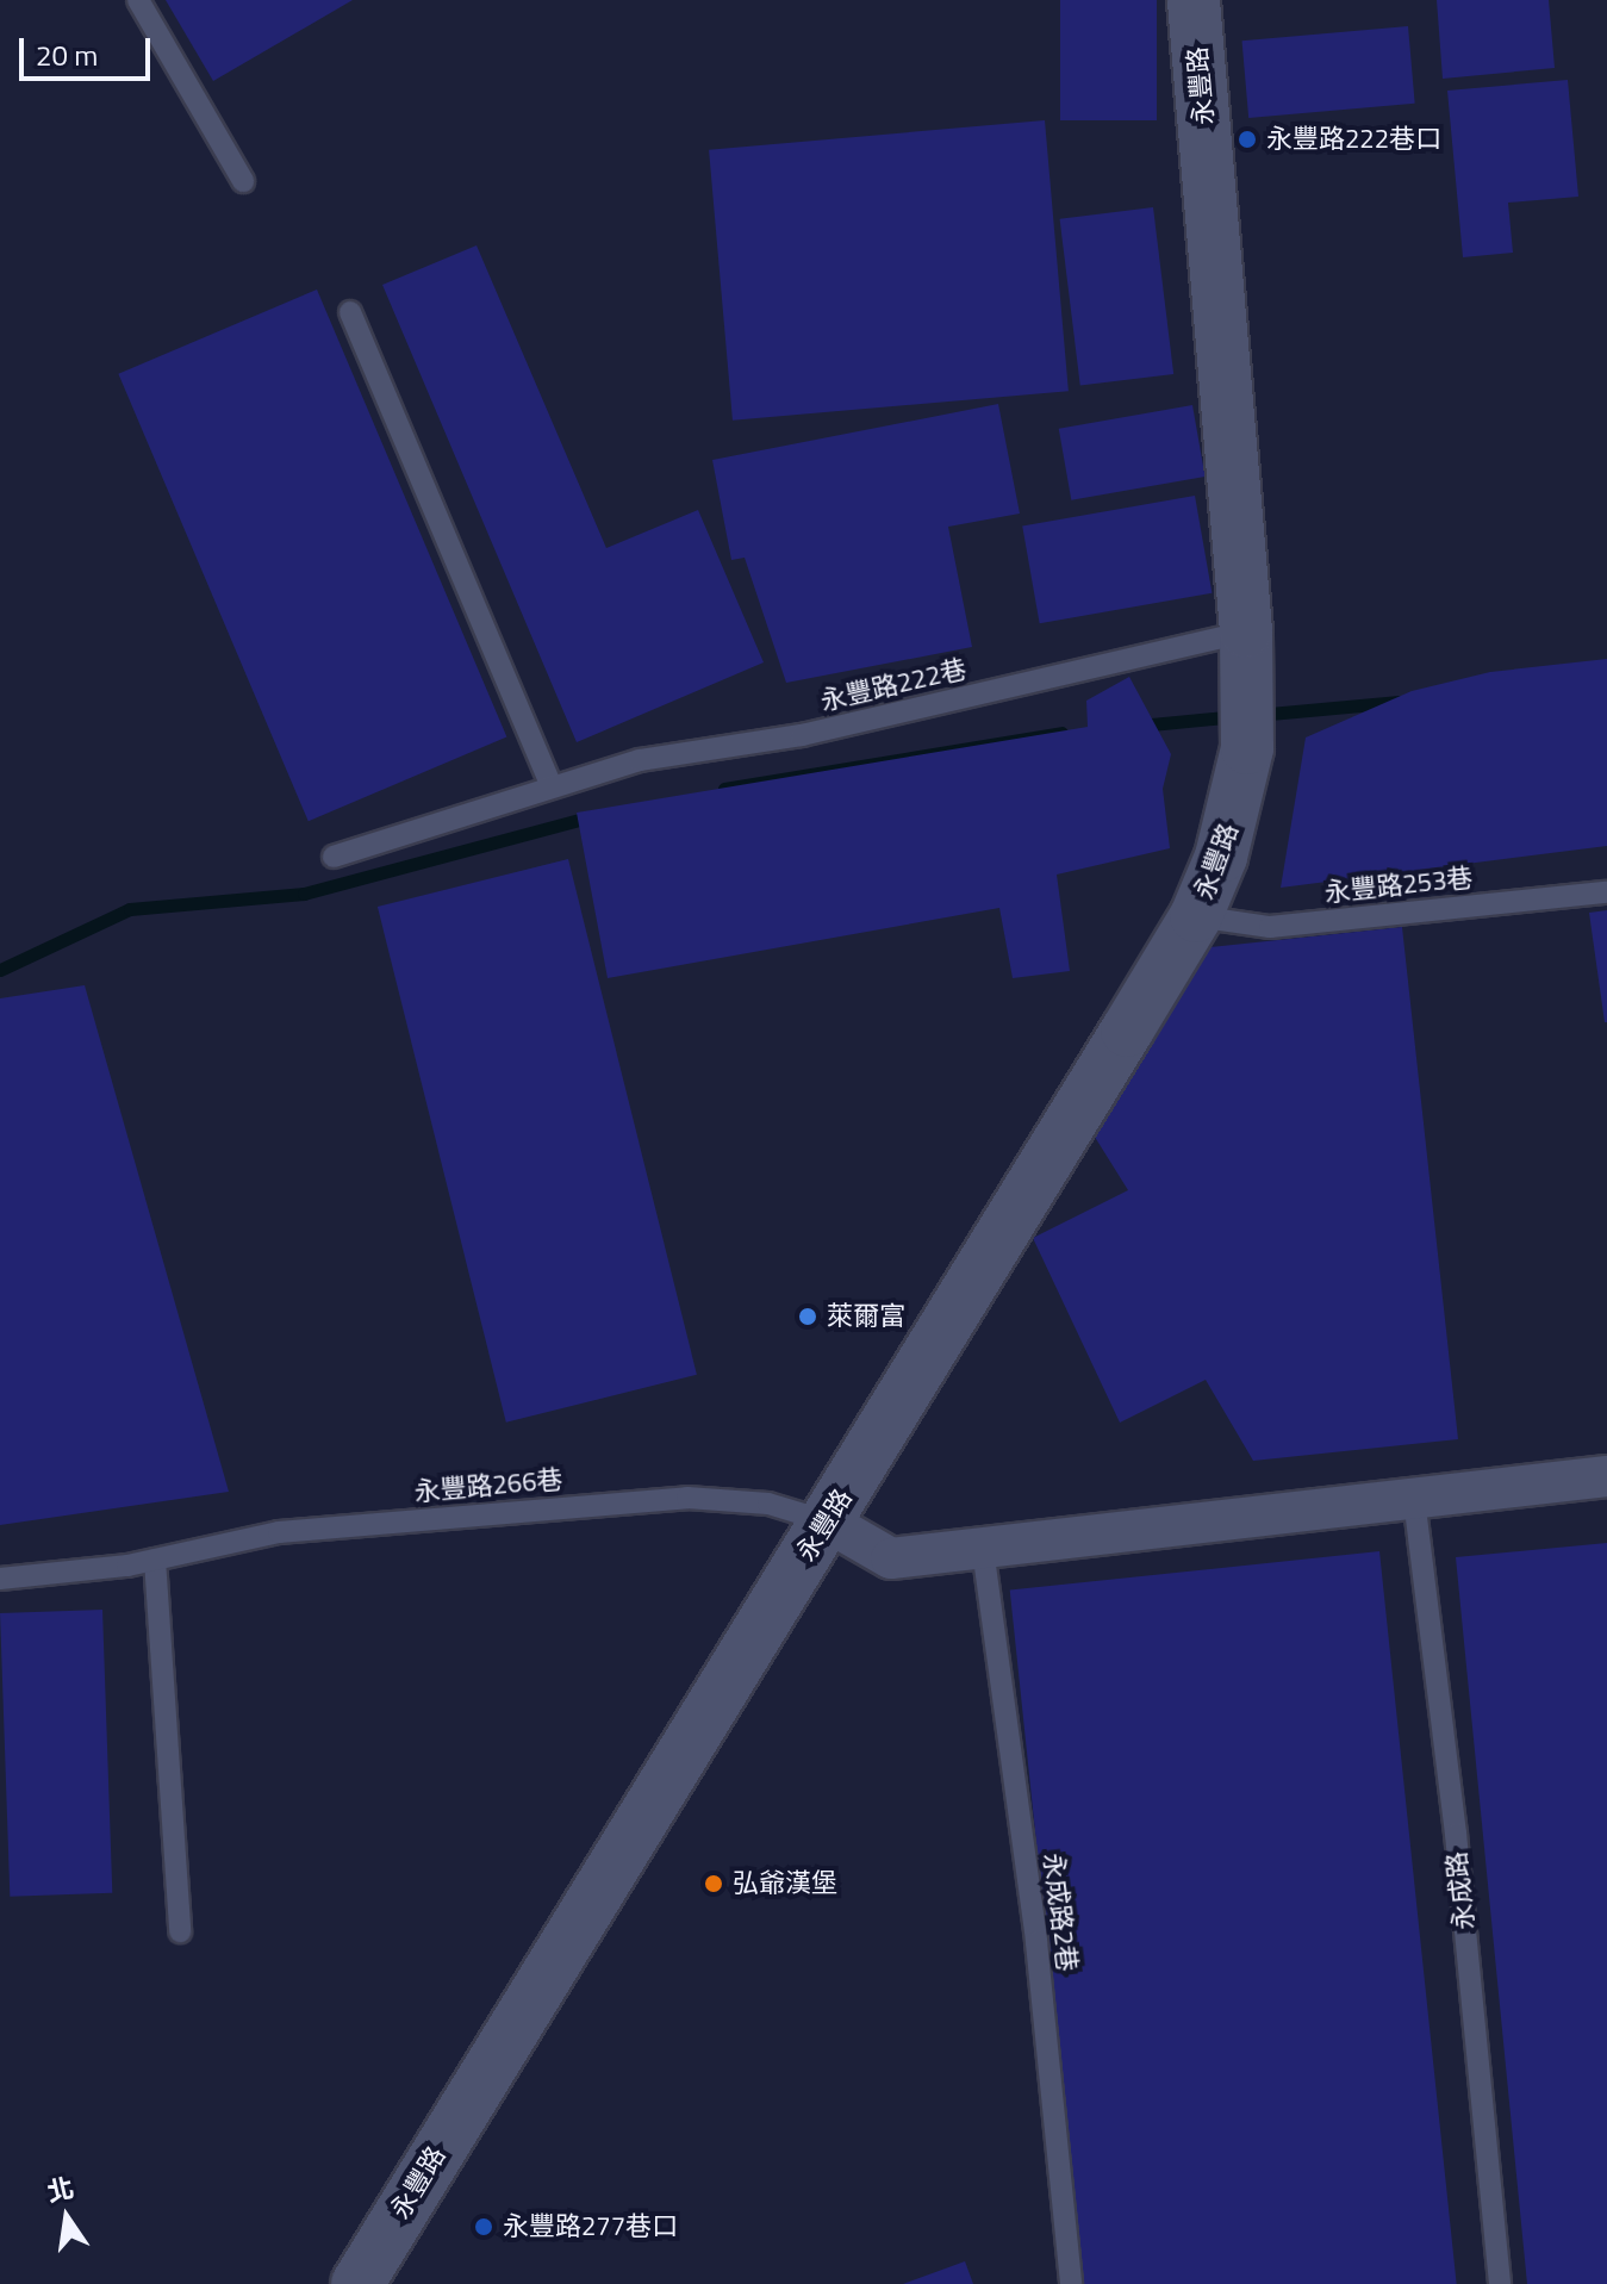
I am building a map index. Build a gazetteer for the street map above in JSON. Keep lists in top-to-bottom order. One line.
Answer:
{"streets":{"street":["永豐路"],"lane":["永豐路222巷","永豐路253巷","永豐路266巷","永成路","永成路2巷"]},"crossings":[["永豐路","永豐路222巷"],["永豐路","永豐路253巷"],["永豐路","永豐路266巷"]],"places":["永豐路222巷口","萊爾富","弘爺漢堡","永豐路277巷口"],"scale_bar":"20 m","north":"top"}
